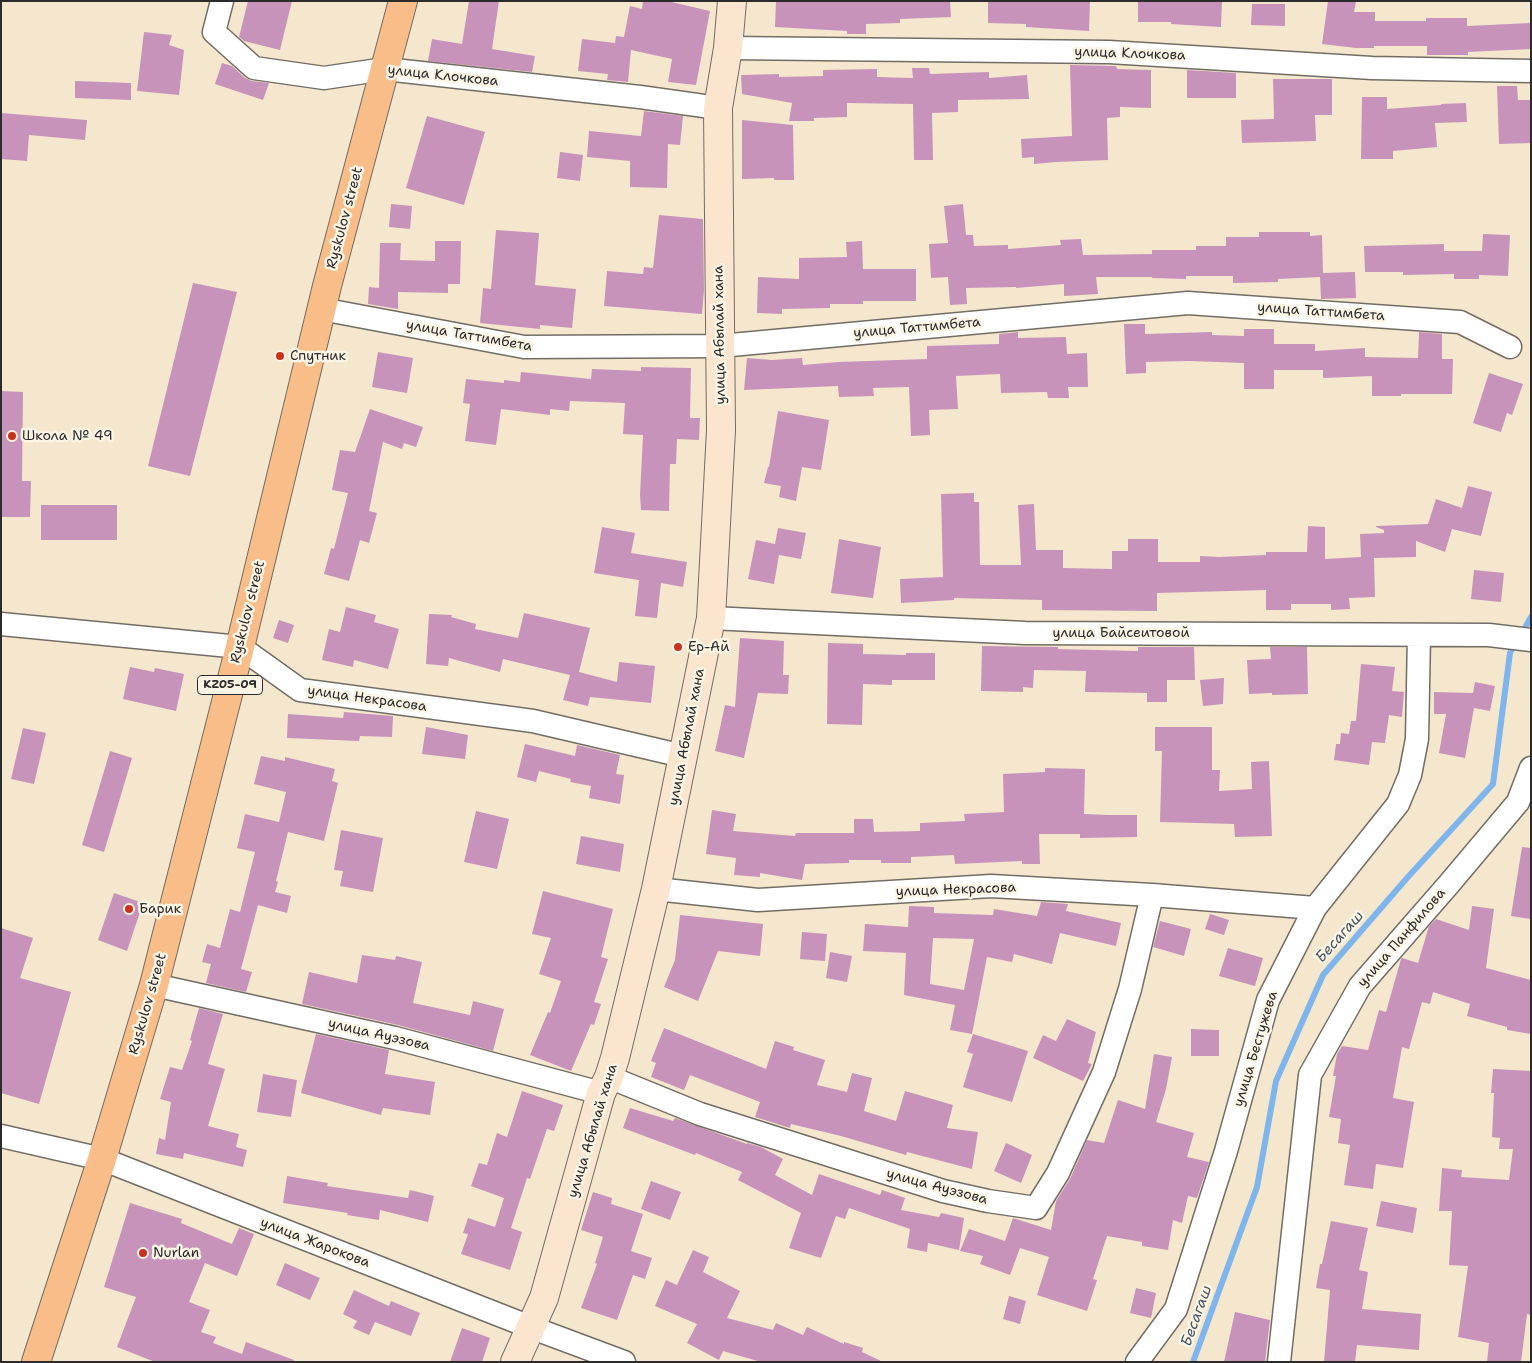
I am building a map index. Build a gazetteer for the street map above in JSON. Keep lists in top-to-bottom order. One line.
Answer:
{"streets":{"main road":["Ryskulov street","KZ05-09"],"street":["улица Клочкова","улица Таттимбета","улица Абылай хана","улица Байсеитовой","улица Некрасова","улица Панфилова","улица Ауэзова","улица Бестужева","улица Жарокова"]},"crossings":[["улица Клочкова","Ryskulov street"],["улица Клочкова","улица Абылай хана"],["Ryskulov street","улица Таттимбета"],["Ryskulov street","улица Некрасова"],["Ryskulov street","улица Ауэзова"],["Ryskulov street","улица Жарокова"],["улица Таттимбета","улица Абылай хана"],["улица Абылай хана","улица Байсеитовой"],["улица Абылай хана","улица Некрасова"],["улица Абылай хана","улица Ауэзова"],["улица Абылай хана","улица Жарокова"],["улица Байсеитовой","улица Бестужева"],["улица Некрасова","улица Ауэзова"],["улица Некрасова","улица Бестужева"]],"water":["Бесагаш"],"places":["Спутник","Школа № 49","Ер-Ай","Барик","Nurlan"]}
